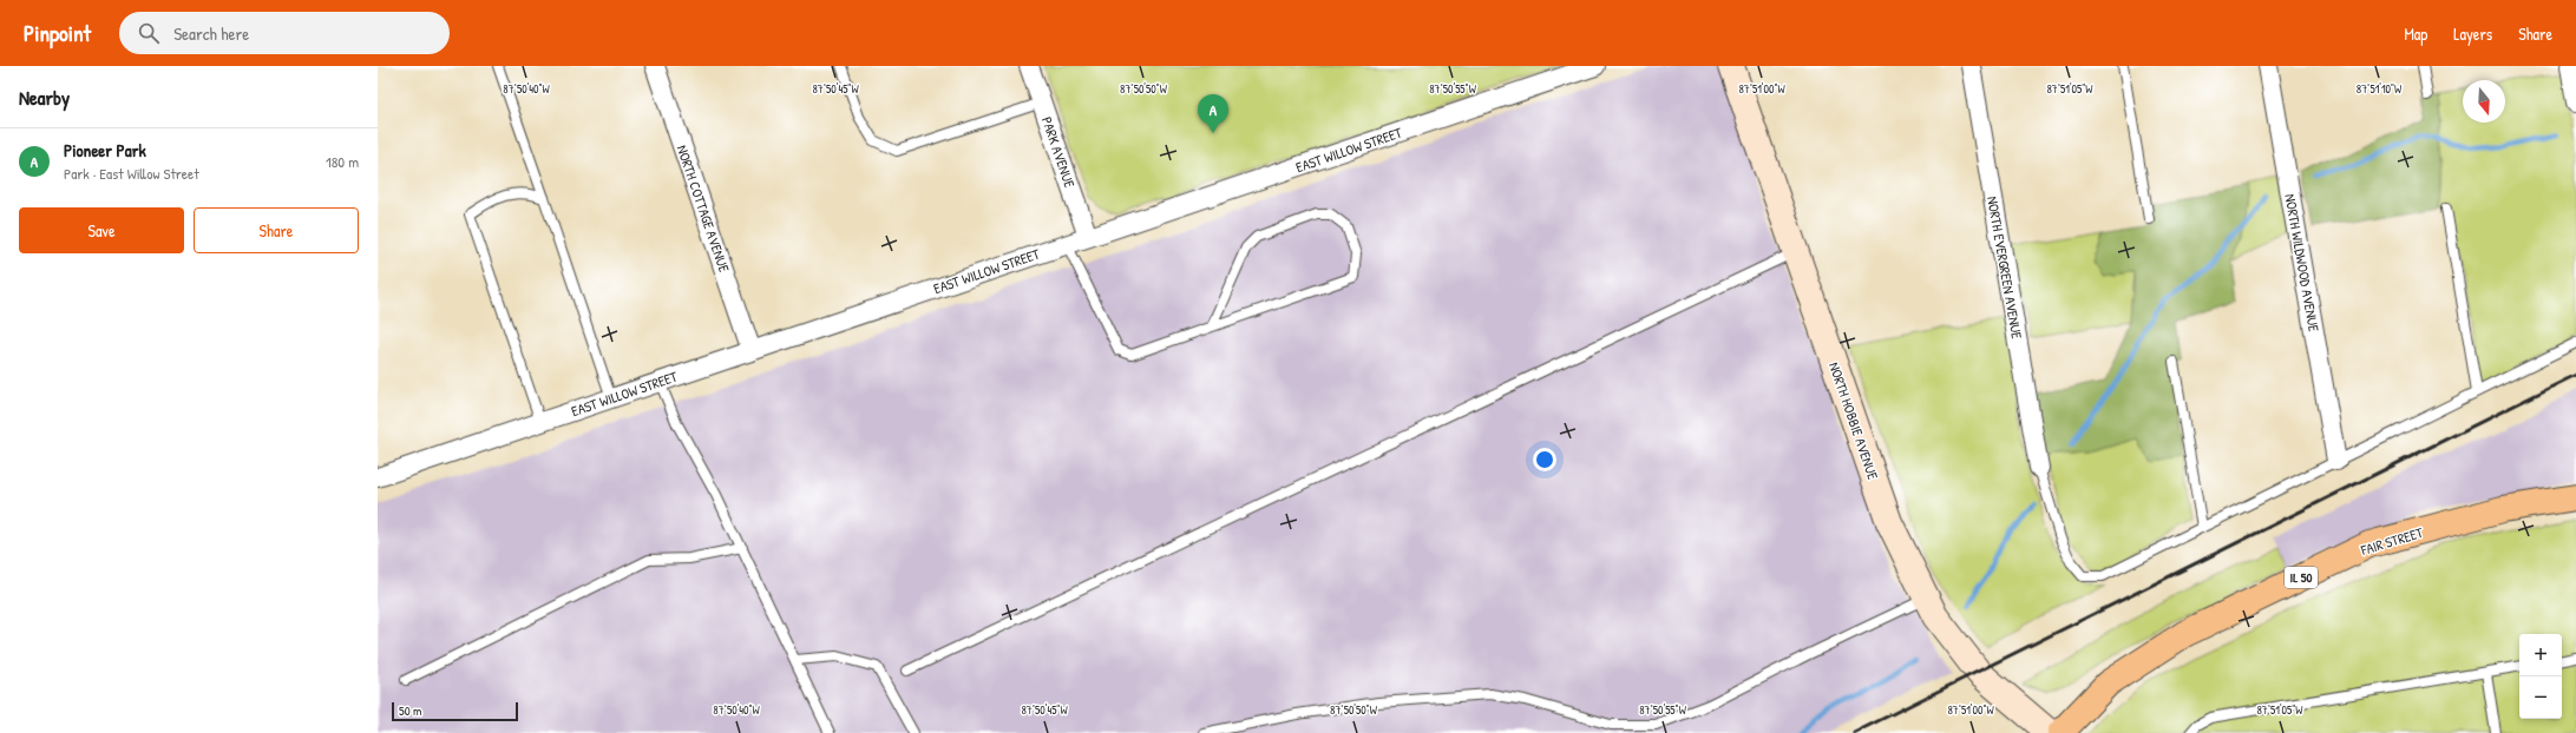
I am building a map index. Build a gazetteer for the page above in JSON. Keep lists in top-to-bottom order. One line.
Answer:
{"streets":{"main road":["NORTH HOBBIE AVENUE","FAIR STREET","IL 50"],"street":["EAST WILLOW STREET","PARK AVENUE","NORTH COTTAGE AVENUE","NORTH WILDWOOD AVENUE","NORTH EVERGREEN AVENUE"]},"crossings":[["EAST WILLOW STREET","PARK AVENUE"],["EAST WILLOW STREET","NORTH COTTAGE AVENUE"]],"scale_bar":"50 m","north":"bottom","page":{"header":"Pinpoint","search":"Search here","nav":["Map","Layers","Share"],"heading":"Nearby","pins":"A","list":[{"mark":"A","name":"Pioneer Park","note":"Park · East Willow Street","value":"180 m"}],"buttons":["Save","Share"],"map_buttons":["+","−"],"scale":"50 m"},"coordinates":["87°50'40\"W","87°50'45\"W","87°50'50\"W","87°50'55\"W","87°51'00\"W","87°51'05\"W","87°51'10\"W"]}
